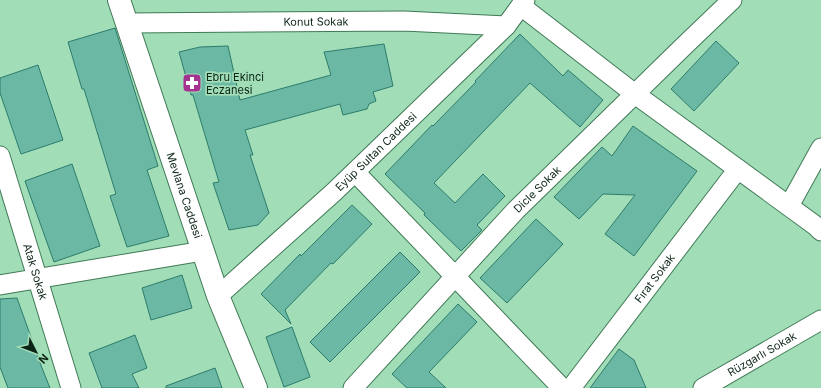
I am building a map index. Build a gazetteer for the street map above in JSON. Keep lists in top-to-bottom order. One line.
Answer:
{"streets":{"street":["Konut Sokak","Eyüp Sultan Caddesi","Dicle Sokak","Mevlana Caddesi","Atak Sokak","Fırat Sokak","Rüzgarlı Sokak"]},"crossings":[["Konut Sokak","Eyüp Sultan Caddesi"],["Konut Sokak","Mevlana Caddesi"],["Eyüp Sultan Caddesi","Mevlana Caddesi"]],"places":{"pharmacy":["Ebru Ekinci Eczanesi"]},"north":"bottom right"}
